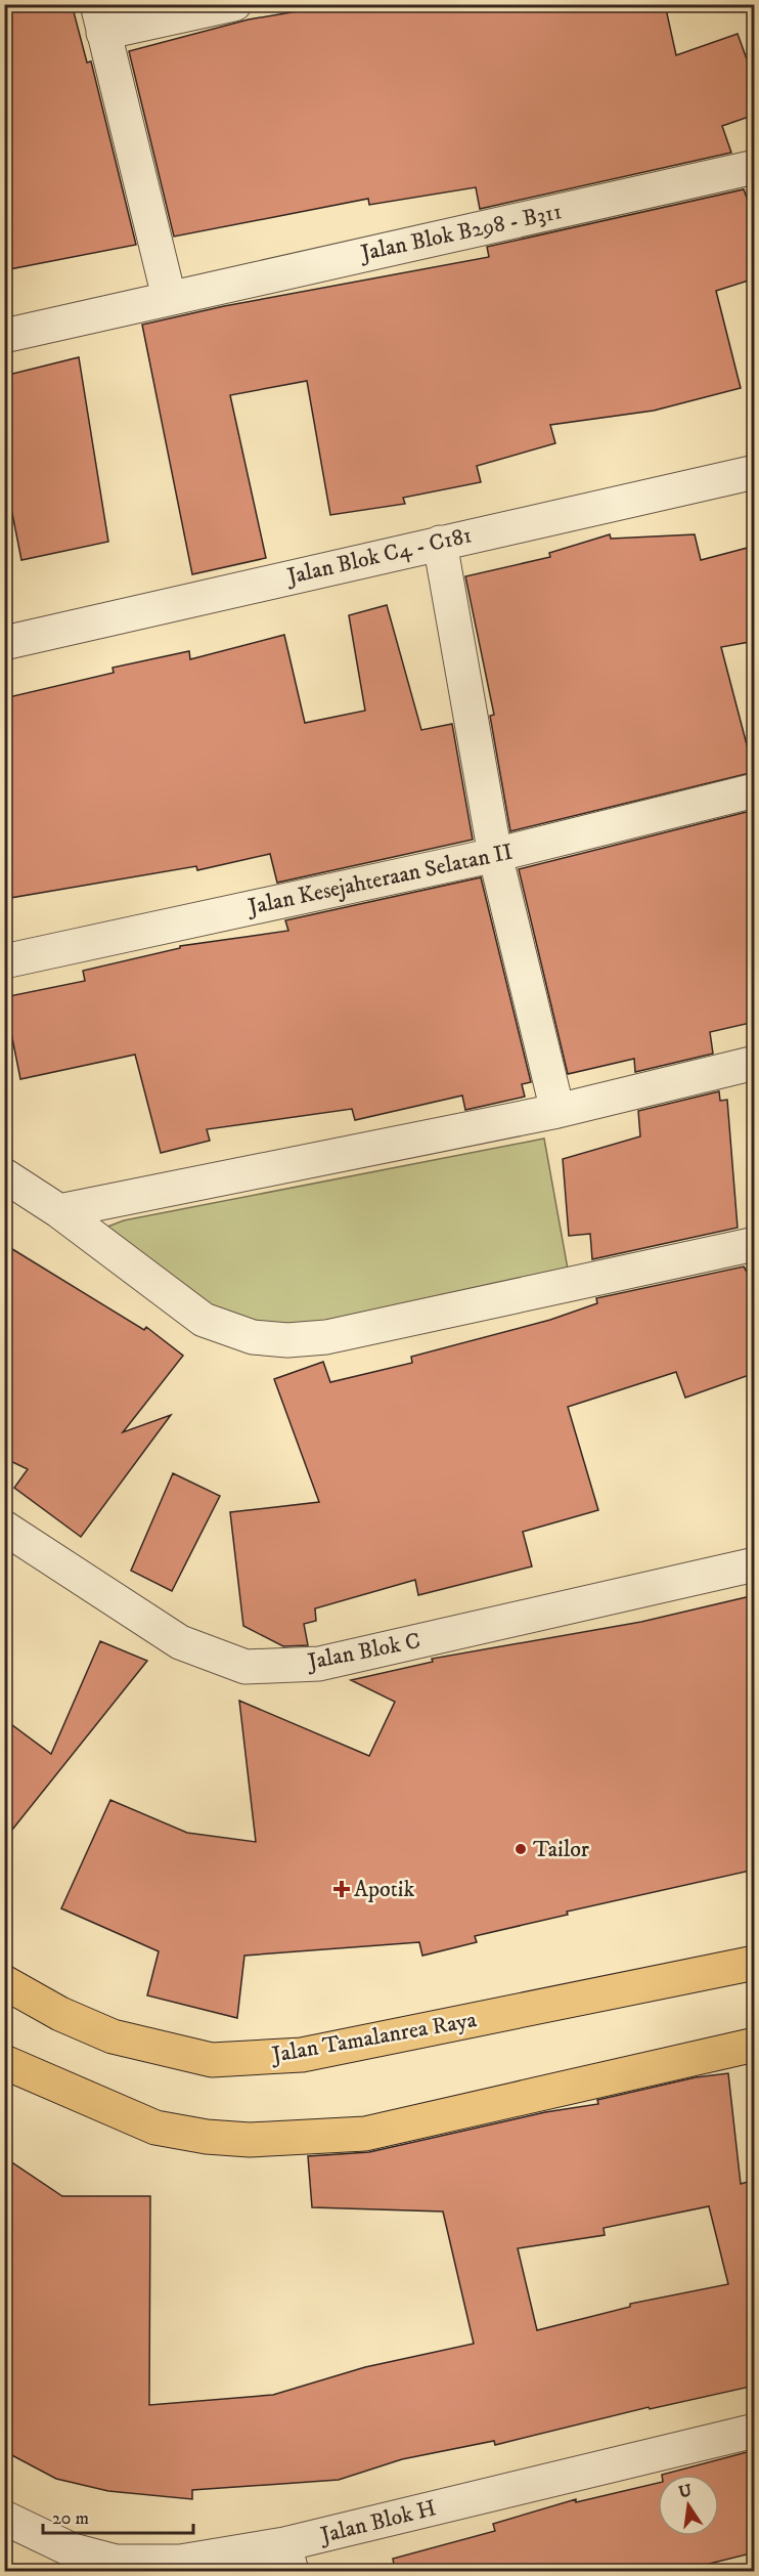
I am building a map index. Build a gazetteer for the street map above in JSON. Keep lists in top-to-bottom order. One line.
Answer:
{"streets":{"main road":["Jalan Tamalanrea Raya"],"street":["Jalan Blok B298 - B311","Jalan Blok C4 - C181","Jalan Kesejahteraan Selatan II","Jalan Blok C","Jalan Blok H"]},"places":{"other":["Tailor"],"health":["Apotik"]},"scale_bar":"20 m","north":"top"}
